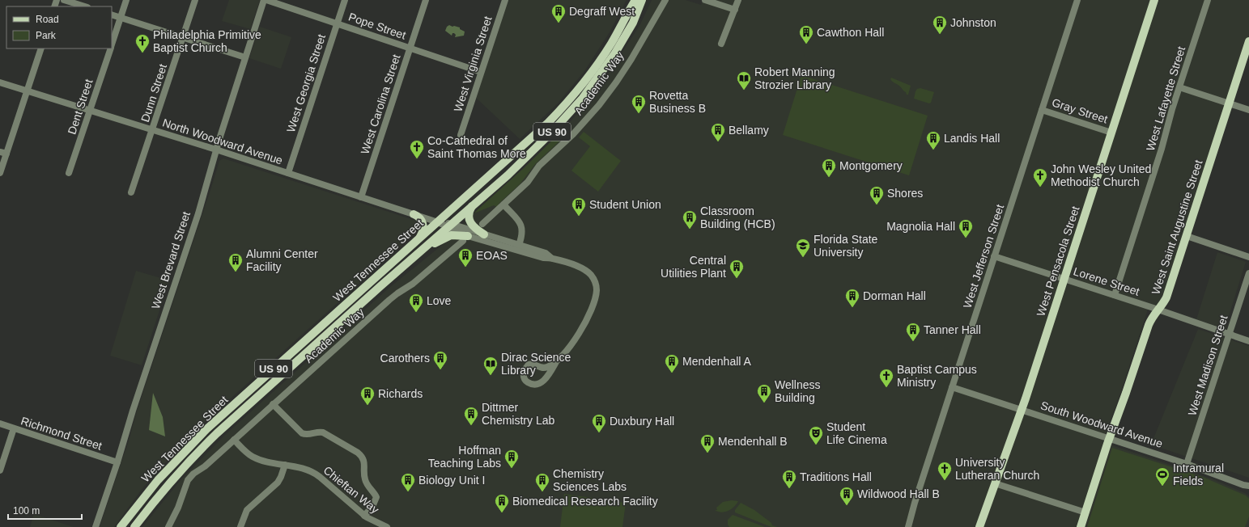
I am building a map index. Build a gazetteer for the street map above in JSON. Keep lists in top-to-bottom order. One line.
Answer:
{"streets":{"main road":["US 90","West Saint Augustine Street","West Tennessee Street","West Pensacola Street"],"street":["Pope Street","West Virginia Street","West Georgia Street","Academic Way","Dunn Street","West Lafayette Street","West Carolina Street","Dent Street","Gray Street","North Woodward Avenue","West Jefferson Street","West Brevard Street","Lorene Street","West Madison Street","South Woodward Avenue","Richmond Street","Chieftan Way"]},"crossings":[["Pope Street","West Virginia Street"],["Pope Street","West Georgia Street"],["Pope Street","West Carolina Street"],["Pope Street","West Brevard Street"],["West Georgia Street","North Woodward Avenue"],["Academic Way","North Woodward Avenue"],["Academic Way","Chieftan Way"],["Dunn Street","North Woodward Avenue"],["West Lafayette Street","Lorene Street"],["West Carolina Street","North Woodward Avenue"],["Dent Street","North Woodward Avenue"],["Gray Street","West Jefferson Street"],["Gray Street","West Pensacola Street"],["North Woodward Avenue","West Brevard Street"],["North Woodward Avenue","West Tennessee Street"],["West Saint Augustine Street","Lorene Street"],["West Saint Augustine Street","South Woodward Avenue"],["West Jefferson Street","Lorene Street"],["West Jefferson Street","South Woodward Avenue"],["West Brevard Street","Richmond Street"],["West Pensacola Street","Lorene Street"],["West Pensacola Street","South Woodward Avenue"],["Lorene Street","West Madison Street"],["West Madison Street","South Woodward Avenue"]],"places":{"building":["Degraff West","Johnston","Cawthon Hall","Rovetta Business B","Bellamy","Landis Hall","Montgomery","Shores","Student Union","Classroom Building (HCB)","Magnolia Hall","EOAS","Alumni Center Facility","Central Utilities Plant","Dorman Hall","Love","Tanner Hall","Carothers","Mendenhall A","Wellness Building","Richards","Dittmer Chemistry Lab","Duxbury Hall","Mendenhall B","Hoffman Teaching Labs","Traditions Hall","Biology Unit I","Chemistry Sciences Labs","Wildwood Hall B","Biomedical Research Facility"],"church":["Philadelphia Primitive Baptist Church","Co-Cathedral of Saint Thomas More","John Wesley United Methodist Church","Baptist Campus Ministry","University Lutheran Church"],"library":["Robert Manning Strozier Library","Dirac Science Library"],"school or university":["Florida State University"],"theatre":["Student Life Cinema"],"sports":["Intramural Fields"]},"legend":["Road","Park"],"scale_bar":"100 m"}
